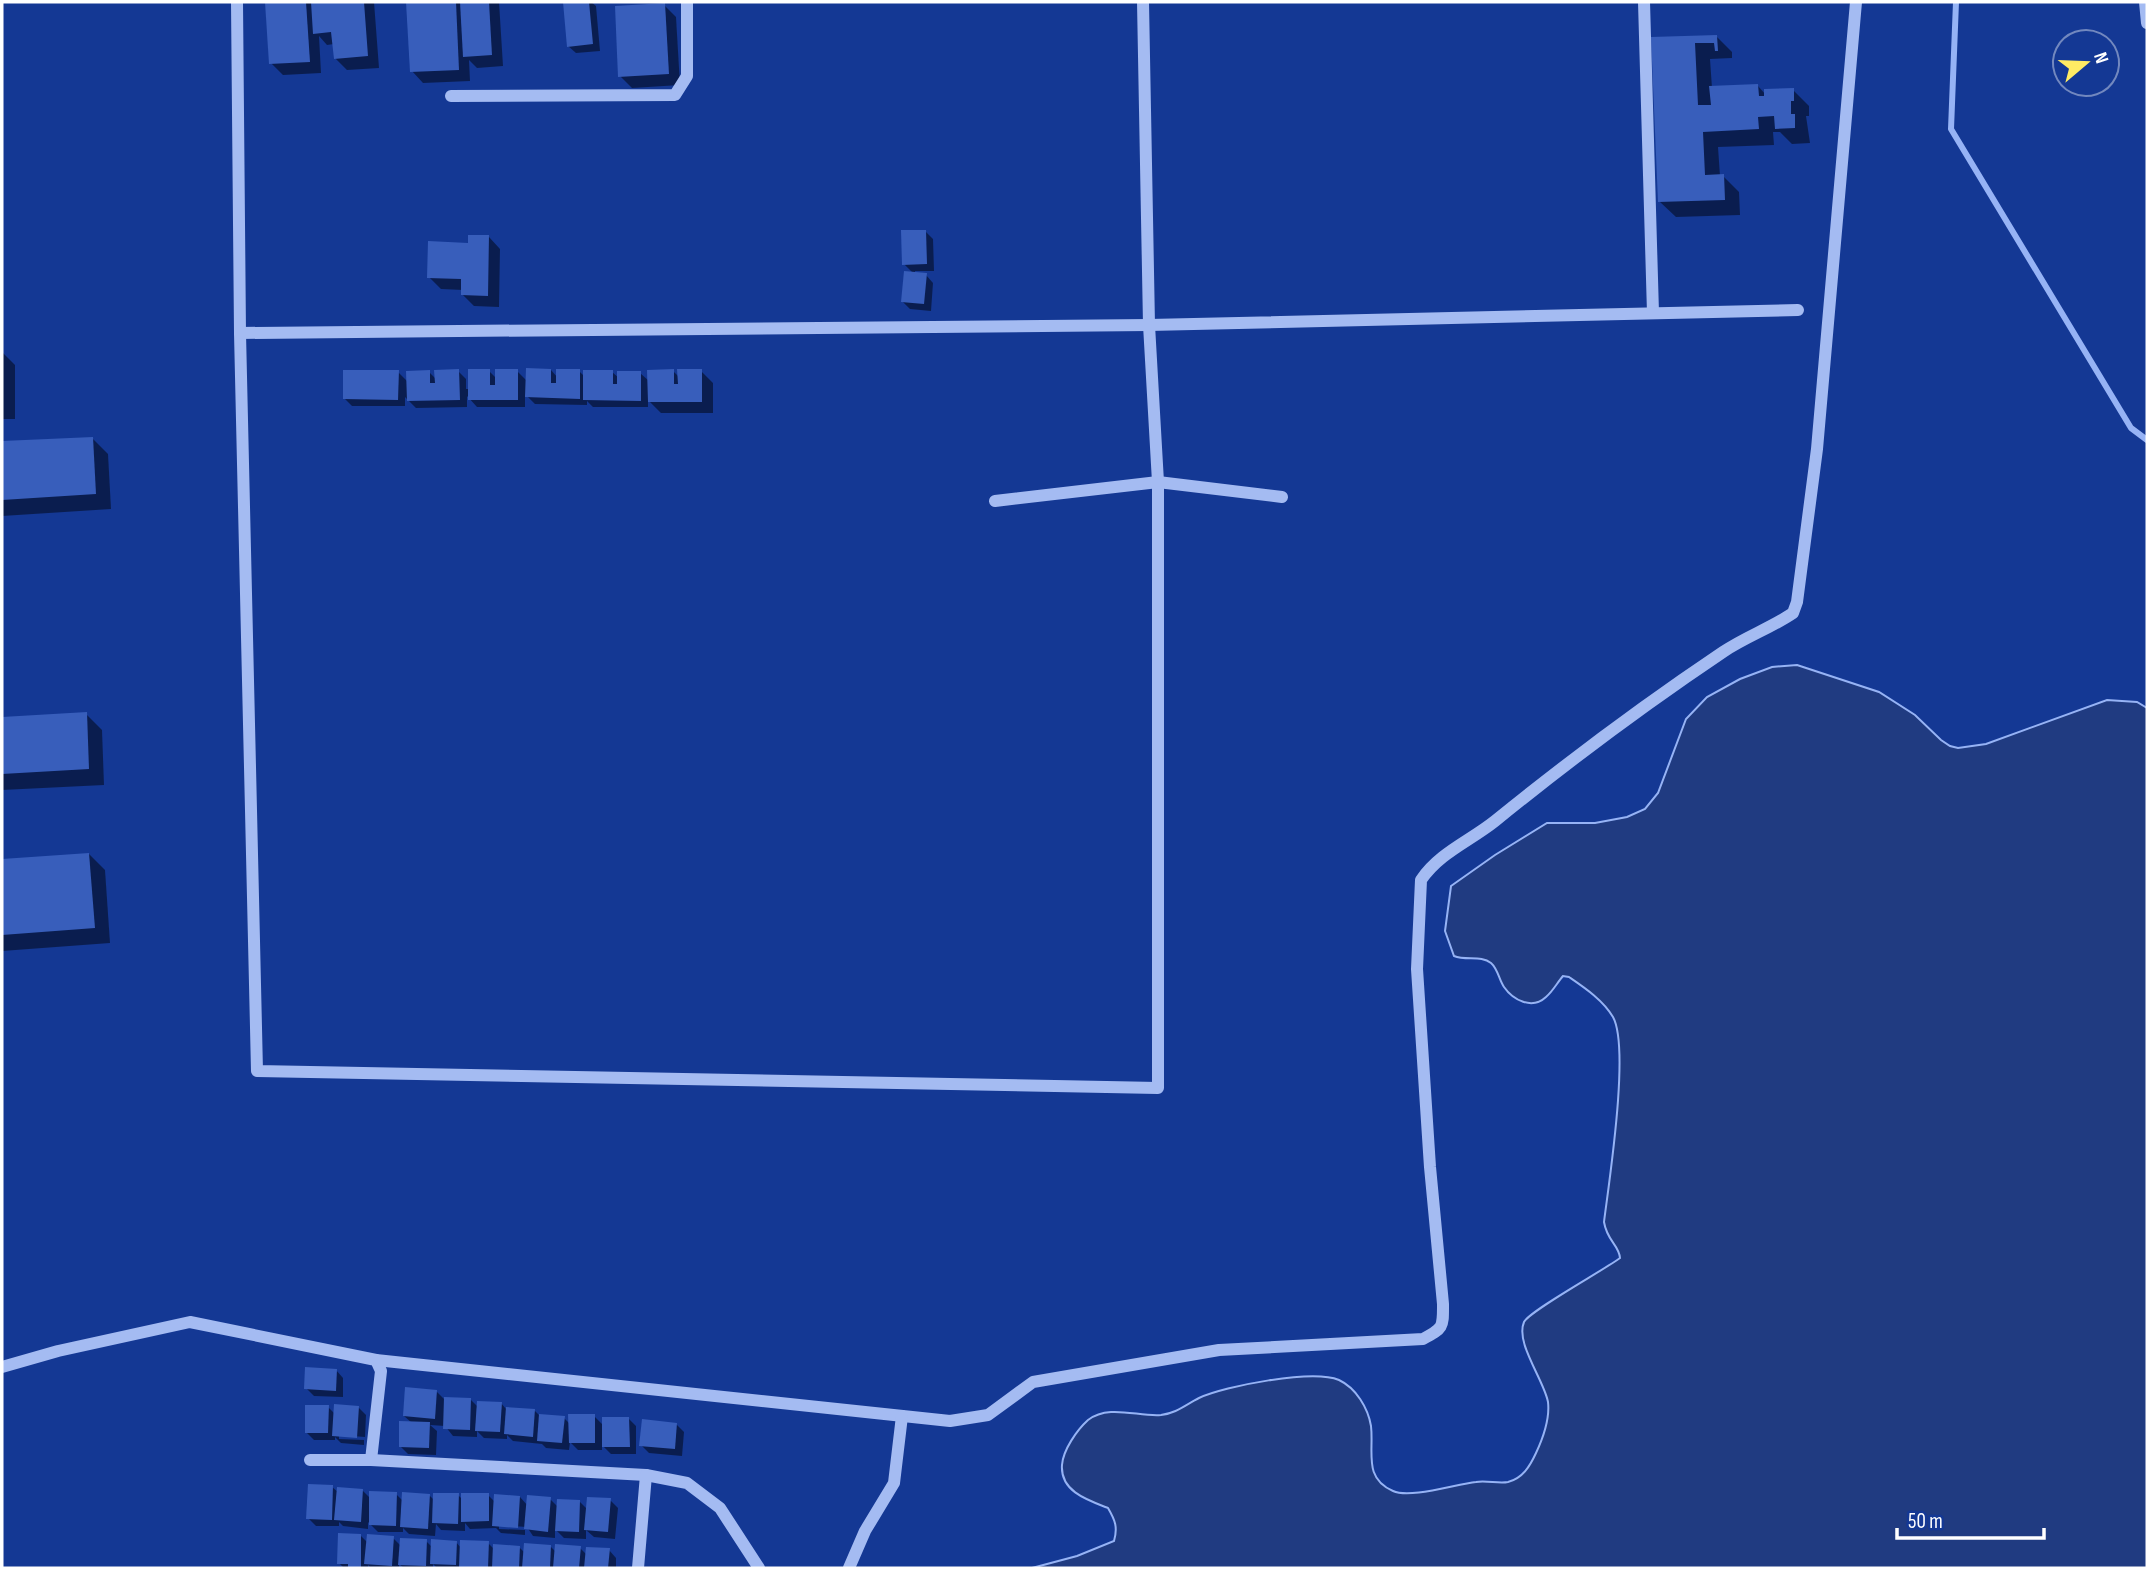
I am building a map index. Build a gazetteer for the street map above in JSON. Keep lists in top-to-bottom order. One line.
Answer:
{"scale_bar":"50 m","north":"right"}
